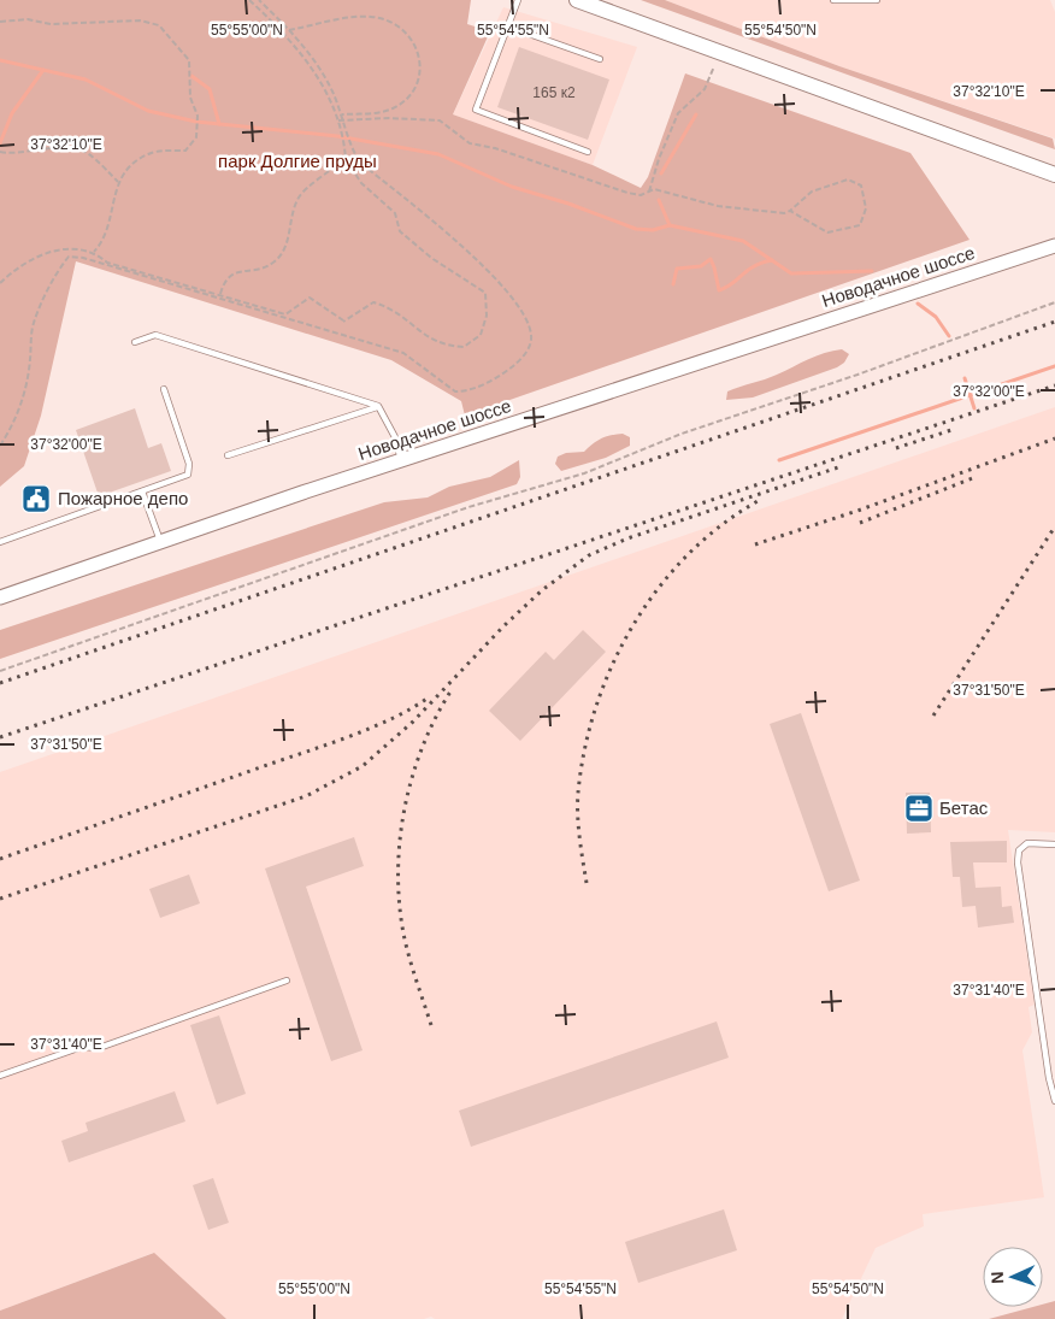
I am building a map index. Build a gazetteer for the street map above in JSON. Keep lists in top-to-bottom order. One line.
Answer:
{"streets":{"street":["Новодачное шоссе"]},"parks":["парк Долгие пруды"],"places":{"public building":["Пожарное депо"],"office":["Бетас"]},"house_numbers":["165 к2"],"north":"left","coordinates":["55°55'00\"N","55°54'55\"N","55°54'50\"N","37°32'10\"E","37°32'00\"E","37°31'50\"E","37°31'40\"E"]}
